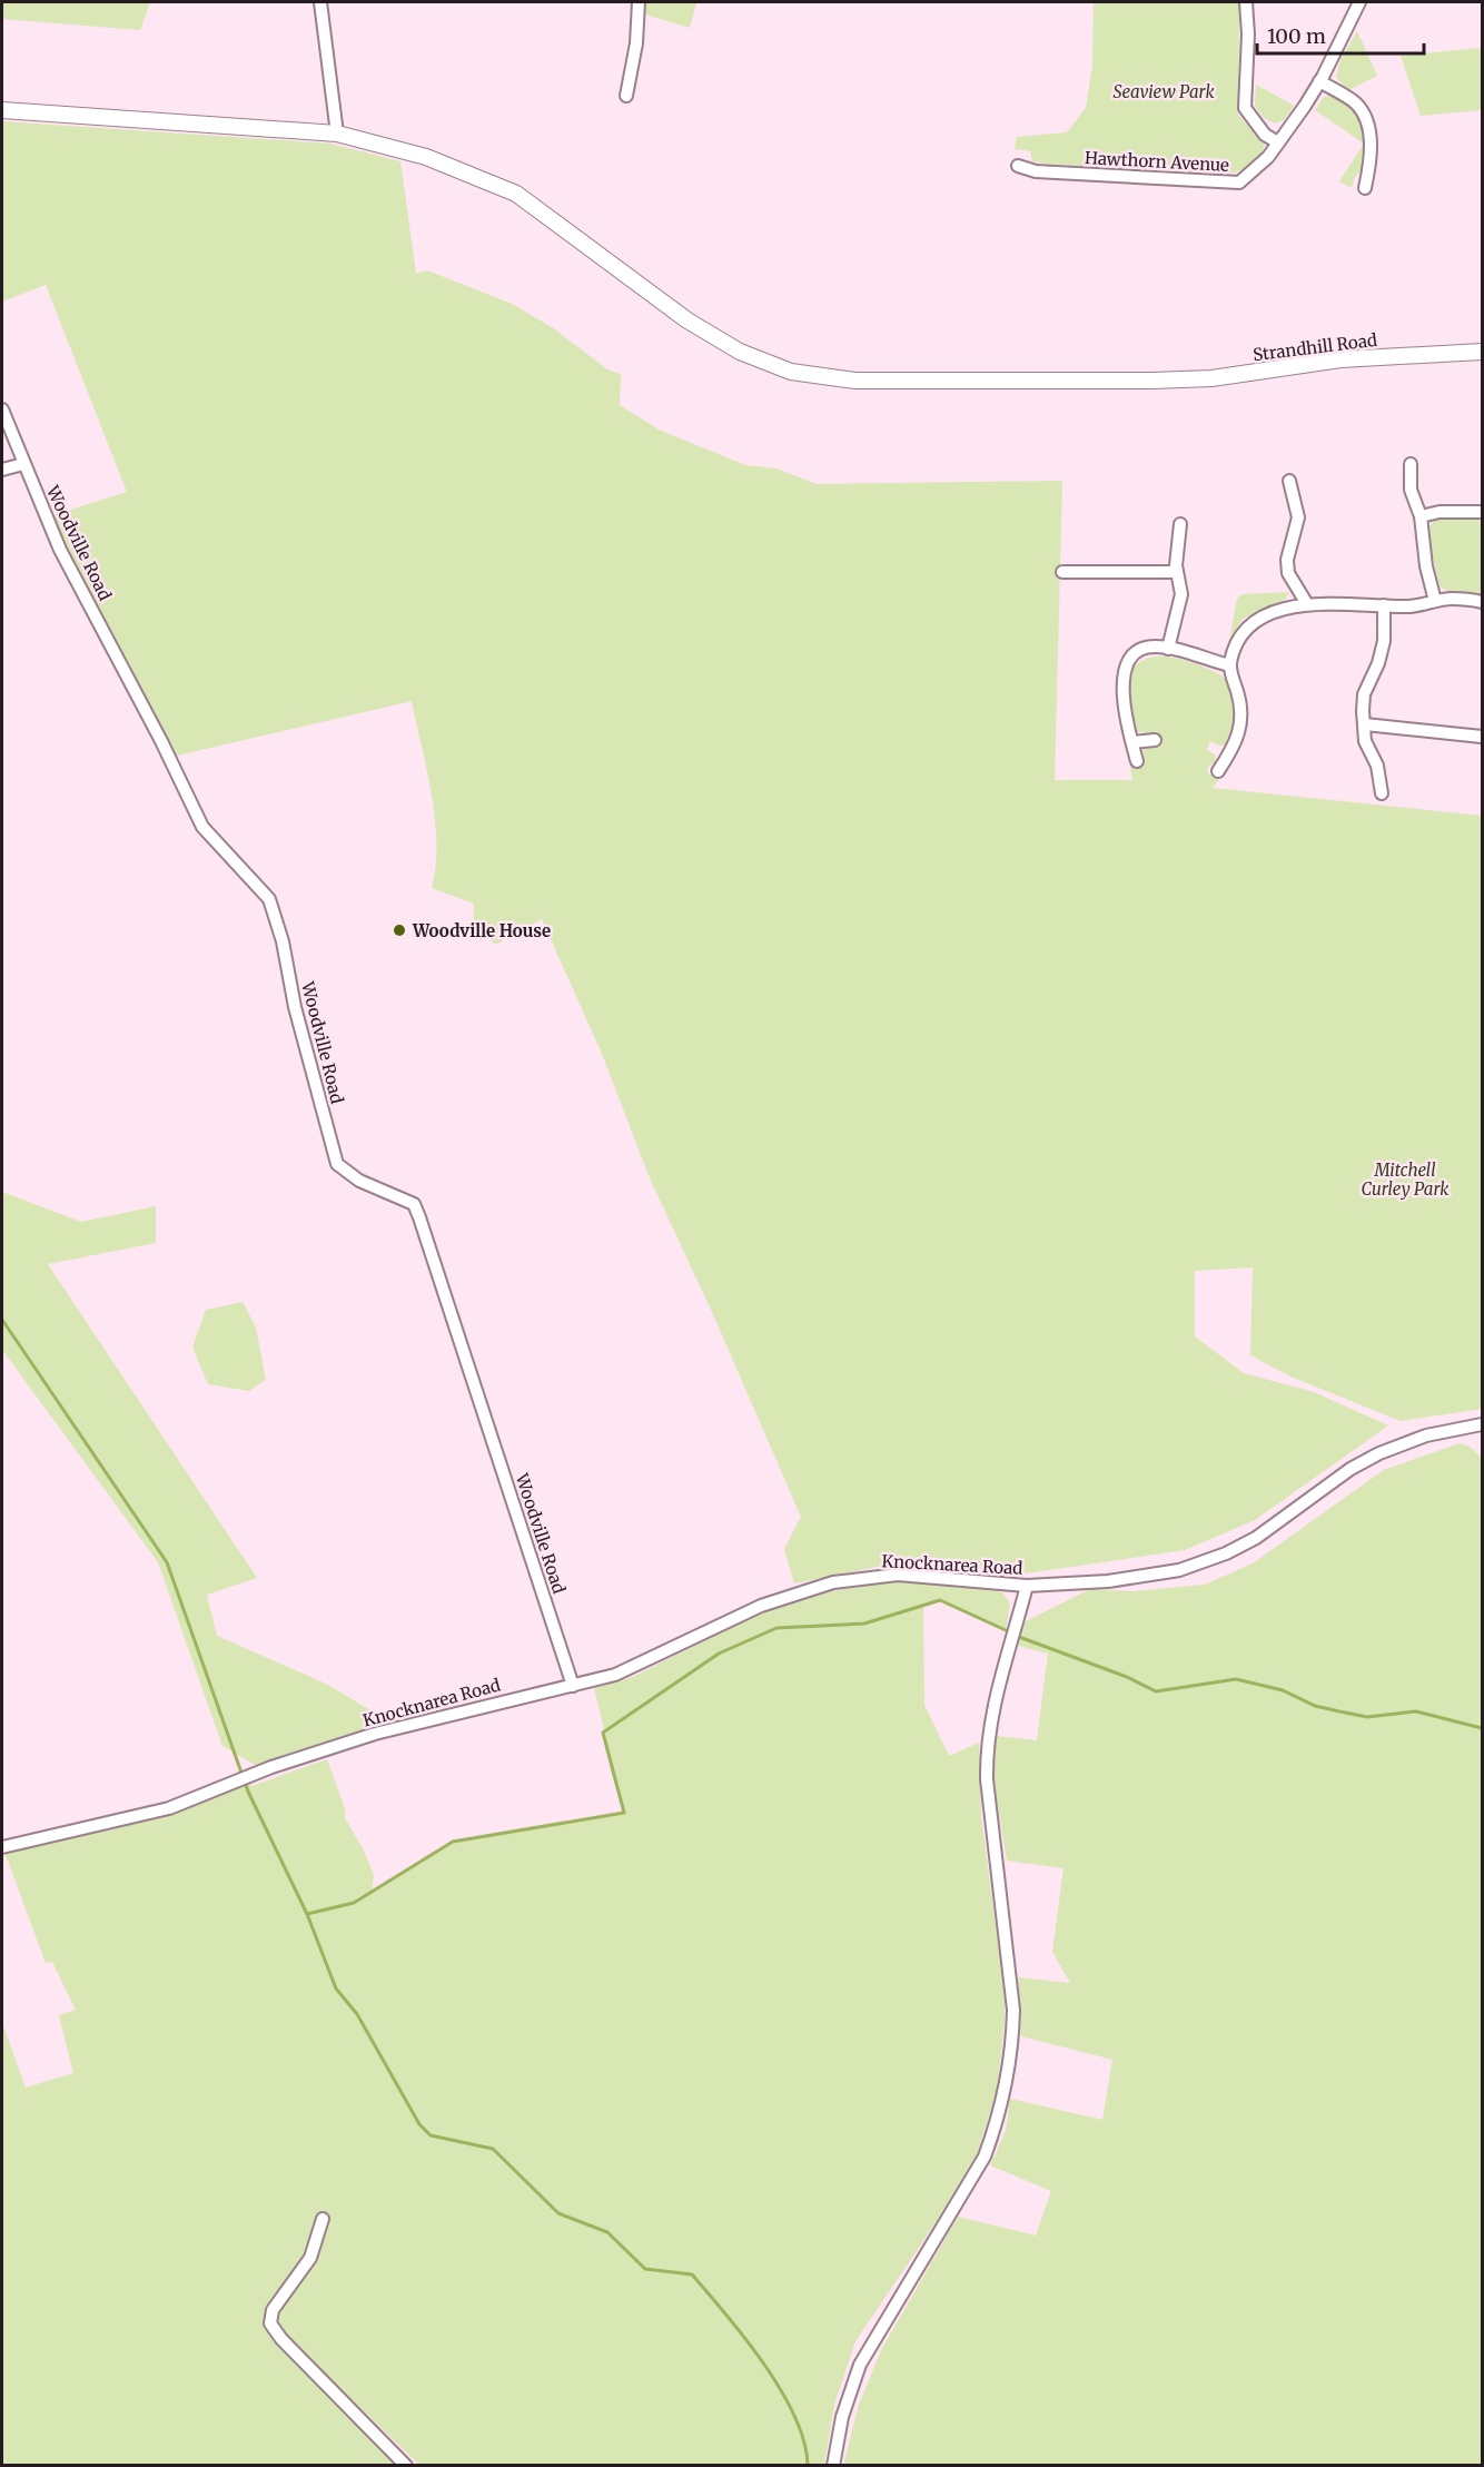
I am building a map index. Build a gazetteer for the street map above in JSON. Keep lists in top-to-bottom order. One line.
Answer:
{"streets":{"main road":["Strandhill Road"],"street":["Hawthorn Avenue","Woodville Road","Knocknarea Road"]},"crossings":[["Woodville Road","Knocknarea Road"]],"parks":["Seaview Park","Mitchell Curley Park"],"places":["Woodville House"],"scale_bar":"100 m"}
